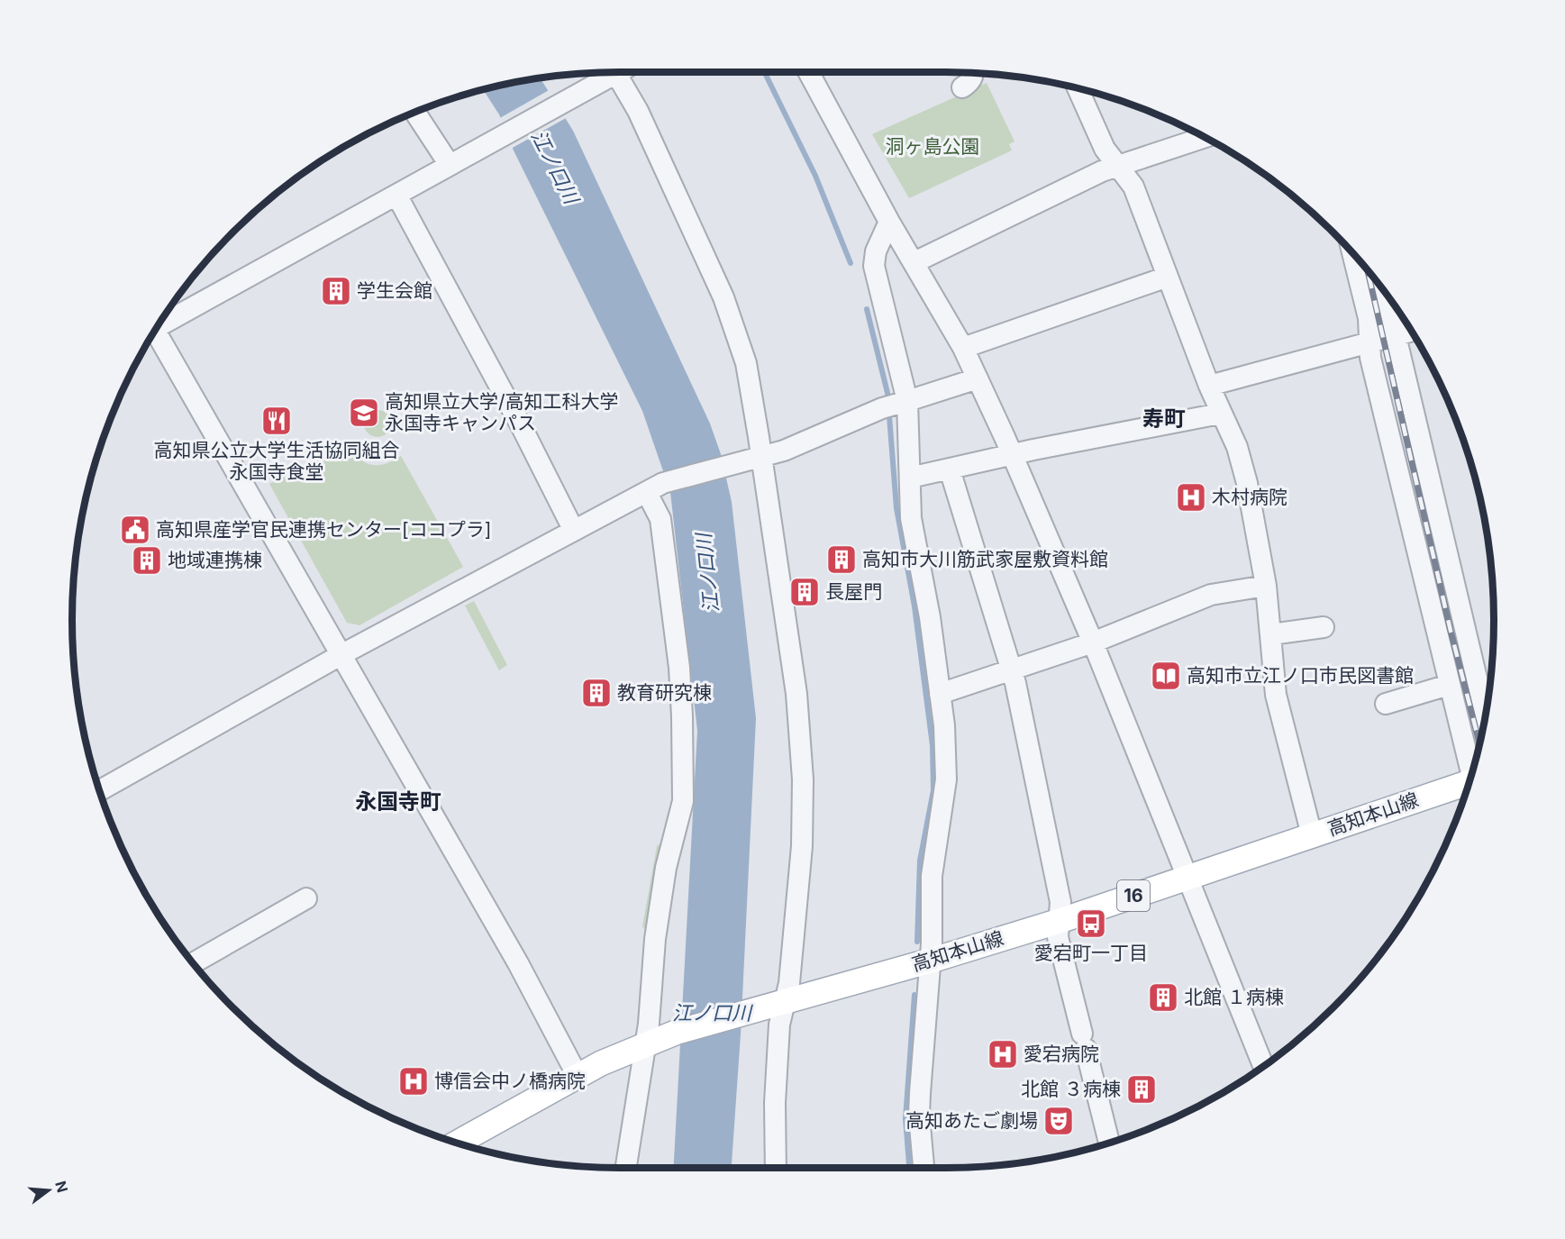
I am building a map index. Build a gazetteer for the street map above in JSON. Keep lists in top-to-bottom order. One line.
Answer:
{"streets":{"main road":["高知本山線","16"]},"districts":["寿町","永国寺町"],"water":["江ノ口川"],"parks":["洞ヶ島公園"],"places":{"building":["学生会館","高知市大川筋武家屋敷資料館","地域連携棟","長屋門","教育研究棟","北館 １病棟","北館 ３病棟"],"school or university":["高知県立大学/高知工科大学 永国寺キャンパス"],"restaurant":["高知県公立大学生活協同組合 永国寺食堂"],"hospital":["木村病院","愛宕病院","博信会中ノ橋病院"],"public building":["高知県産学官民連携センター[ココプラ]"],"library":["高知市立江ノ口市民図書館"],"bus stop":["愛宕町一丁目"],"theatre":["高知あたご劇場"]},"north":"right"}
